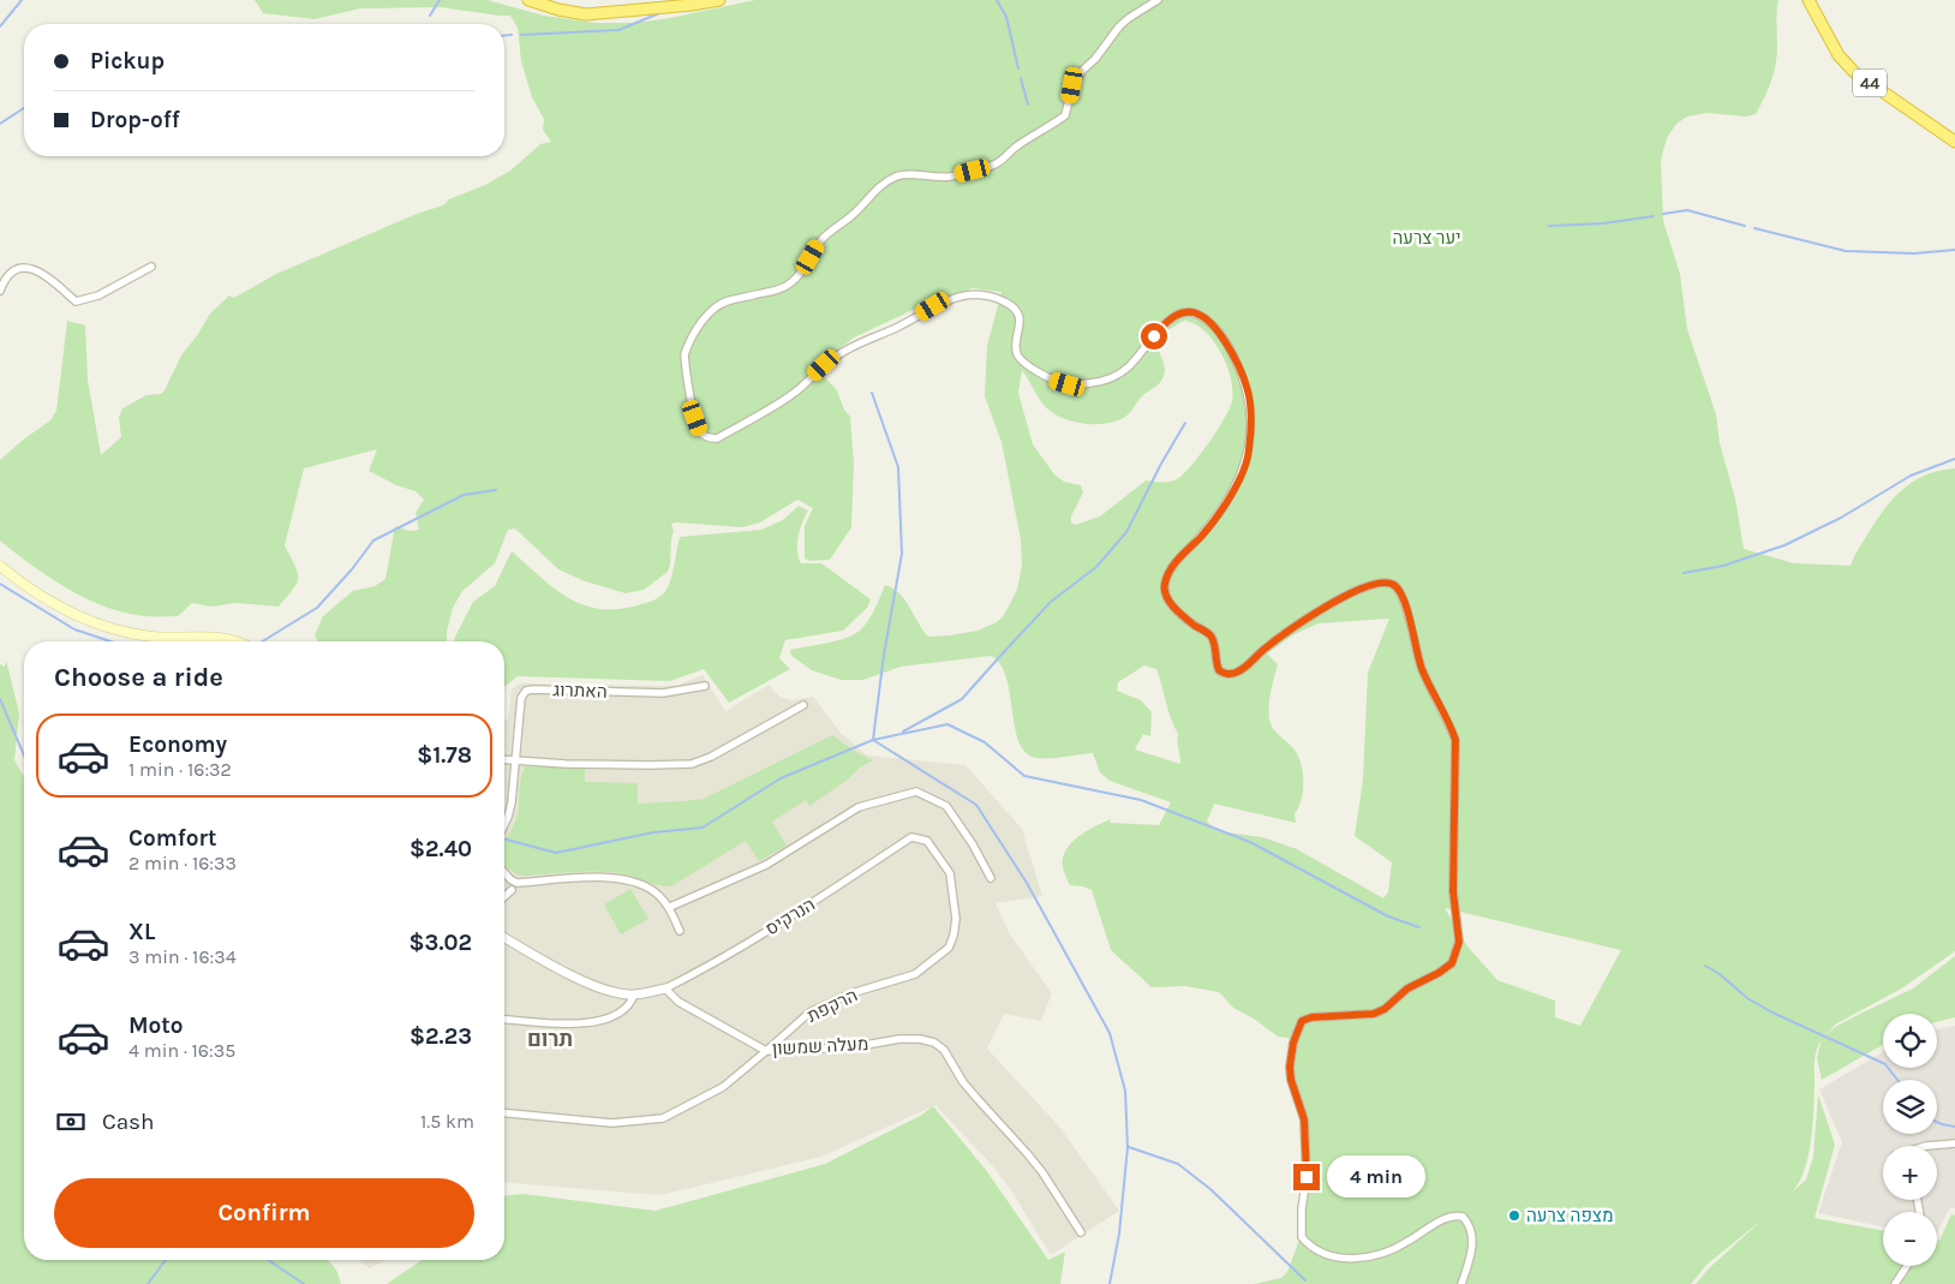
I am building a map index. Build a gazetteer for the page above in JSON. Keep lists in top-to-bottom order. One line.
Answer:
{"streets":{"highway":["44"],"street":["האתרוג","הנרקיס","הרקפת","מעלה שמשון"]},"crossings":[["הנרקיס","הרקפת"],["הנרקיס","מעלה שמשון"],["הרקפת","מעלה שמשון"]],"districts":["תרום"],"parks":["יער צרעה"],"places":["מצפה צרעה"],"page":{"banner":["Pickup","Drop-off"],"heading":"Choose a ride","list":[{"name":"Economy","note":"1 min · 16:32","value":"$1.78"},{"name":"Comfort","note":"2 min · 16:33","value":"$2.40"},{"name":"XL","note":"3 min · 16:34","value":"$3.02"},{"name":"Moto","note":"4 min · 16:35","value":"$2.23"}],"map_buttons":["+","−"],"pay":["Cash","1.5 km"],"bubble":"4 min","buttons":"Confirm"}}
